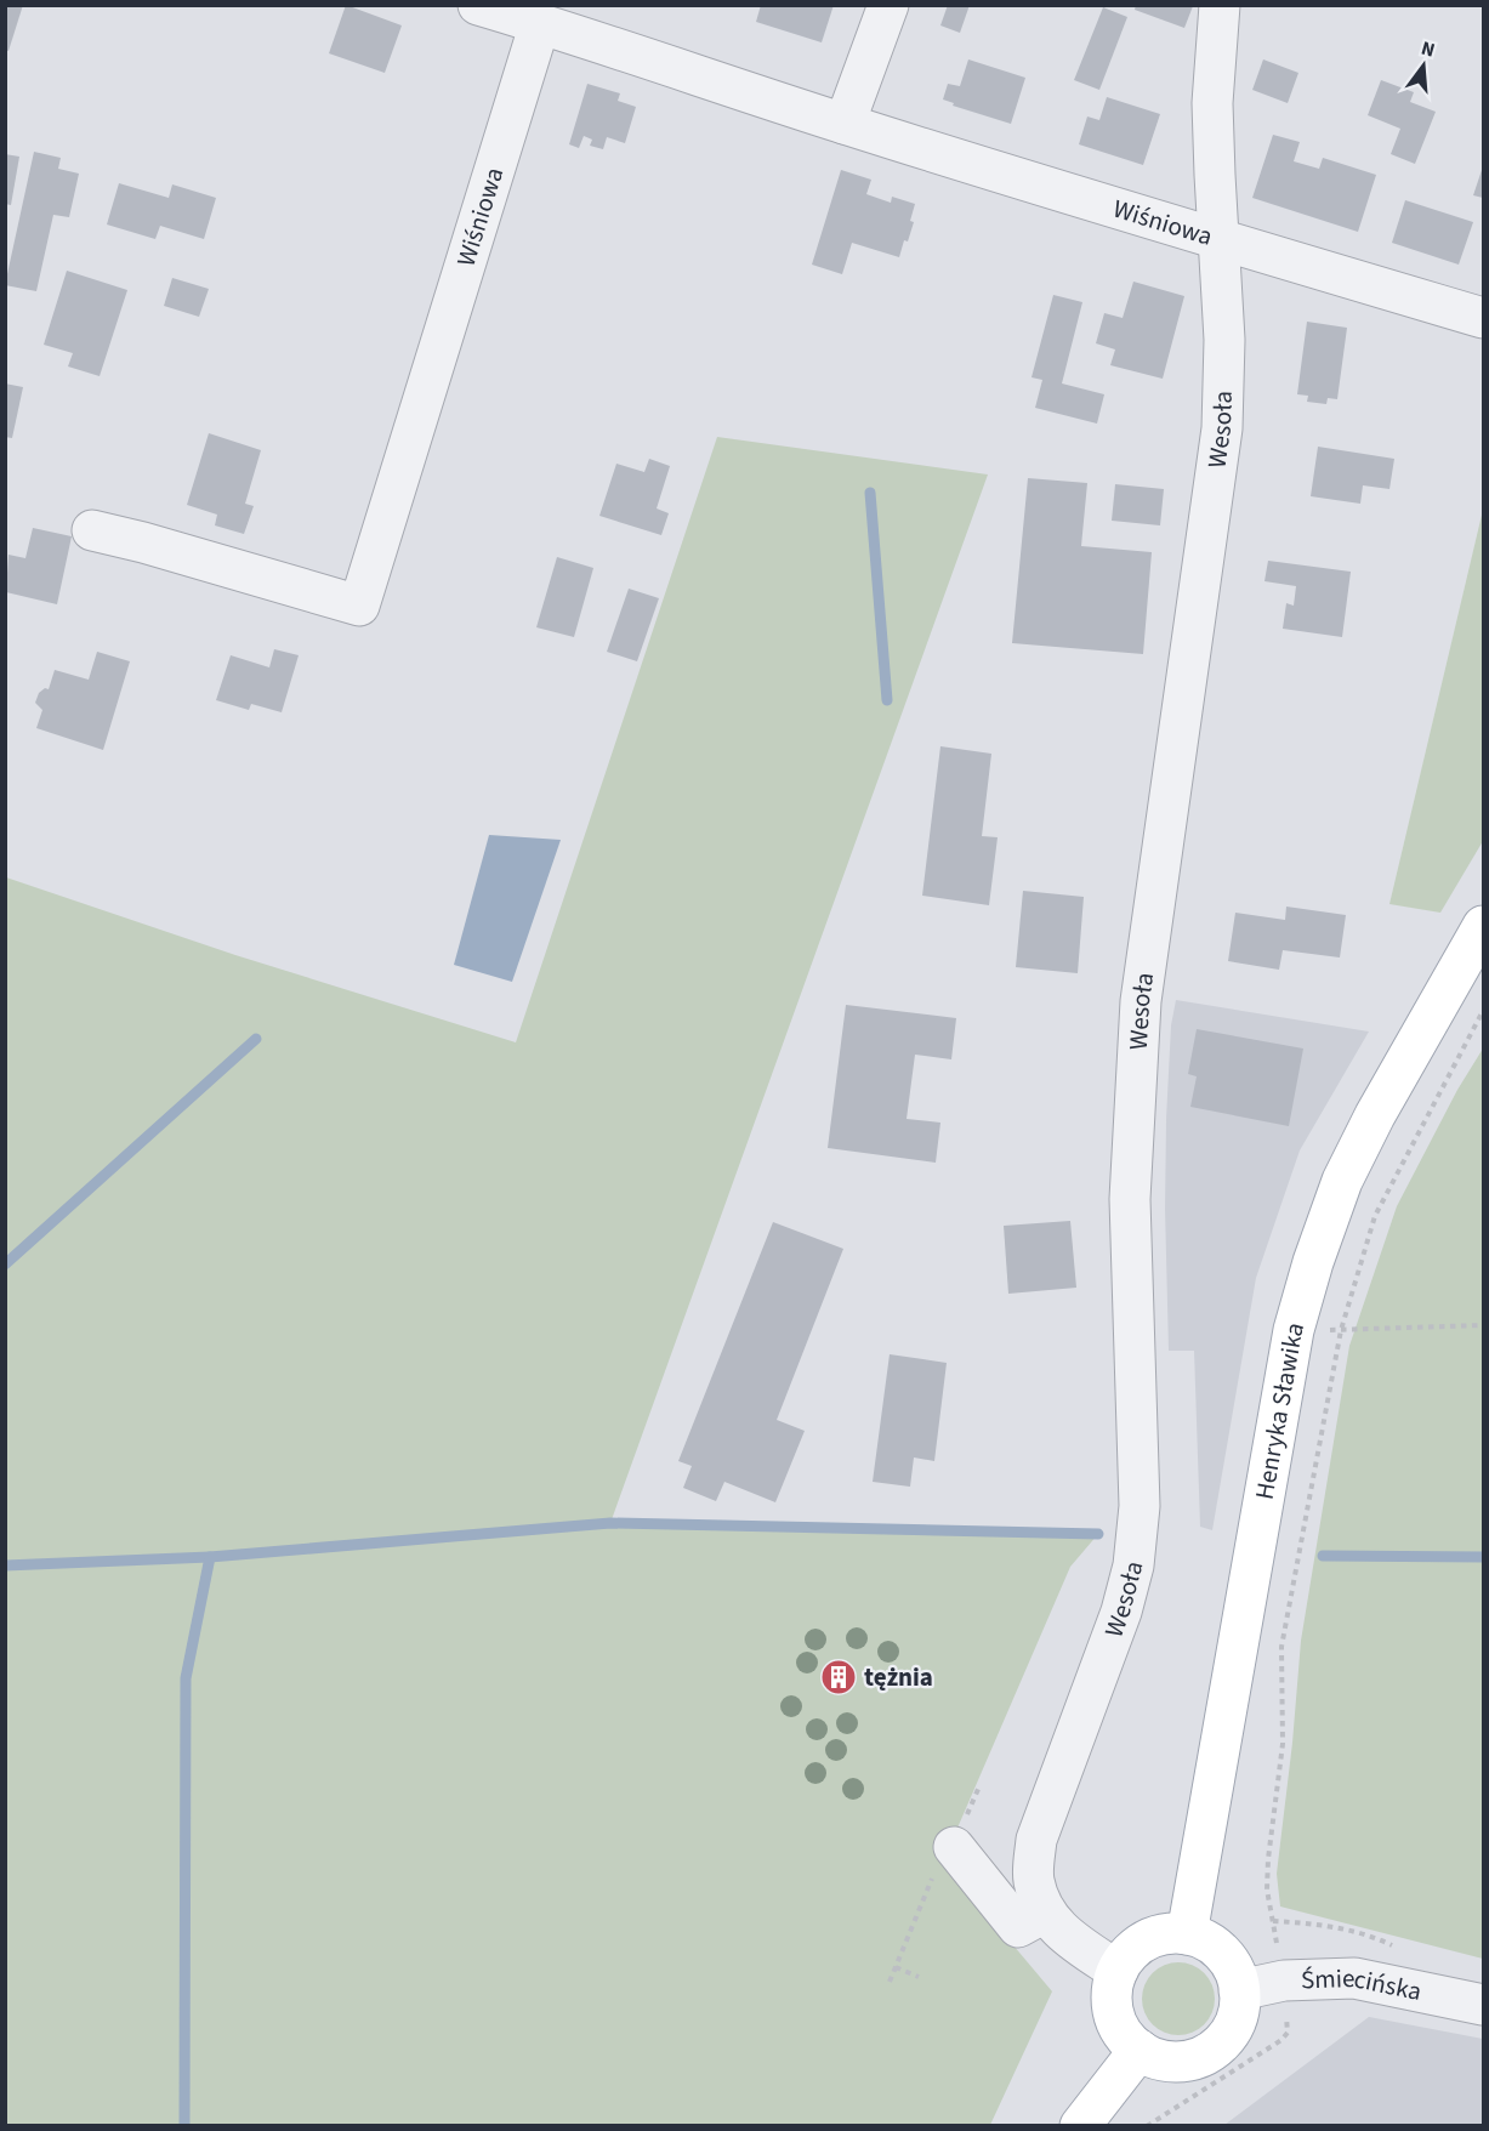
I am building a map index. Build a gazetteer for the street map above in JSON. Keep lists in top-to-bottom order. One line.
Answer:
{"streets":{"main road":["Henryka Sławika"],"street":["Wiśniowa","Wesoła","Śmiecińska"]},"crossings":[["Wiśniowa","Wesoła"],["Wesoła","Henryka Sławika"],["Wesoła","Śmiecińska"],["Henryka Sławika","Śmiecińska"]],"places":{"building":["tężnia"]},"north":"top"}
